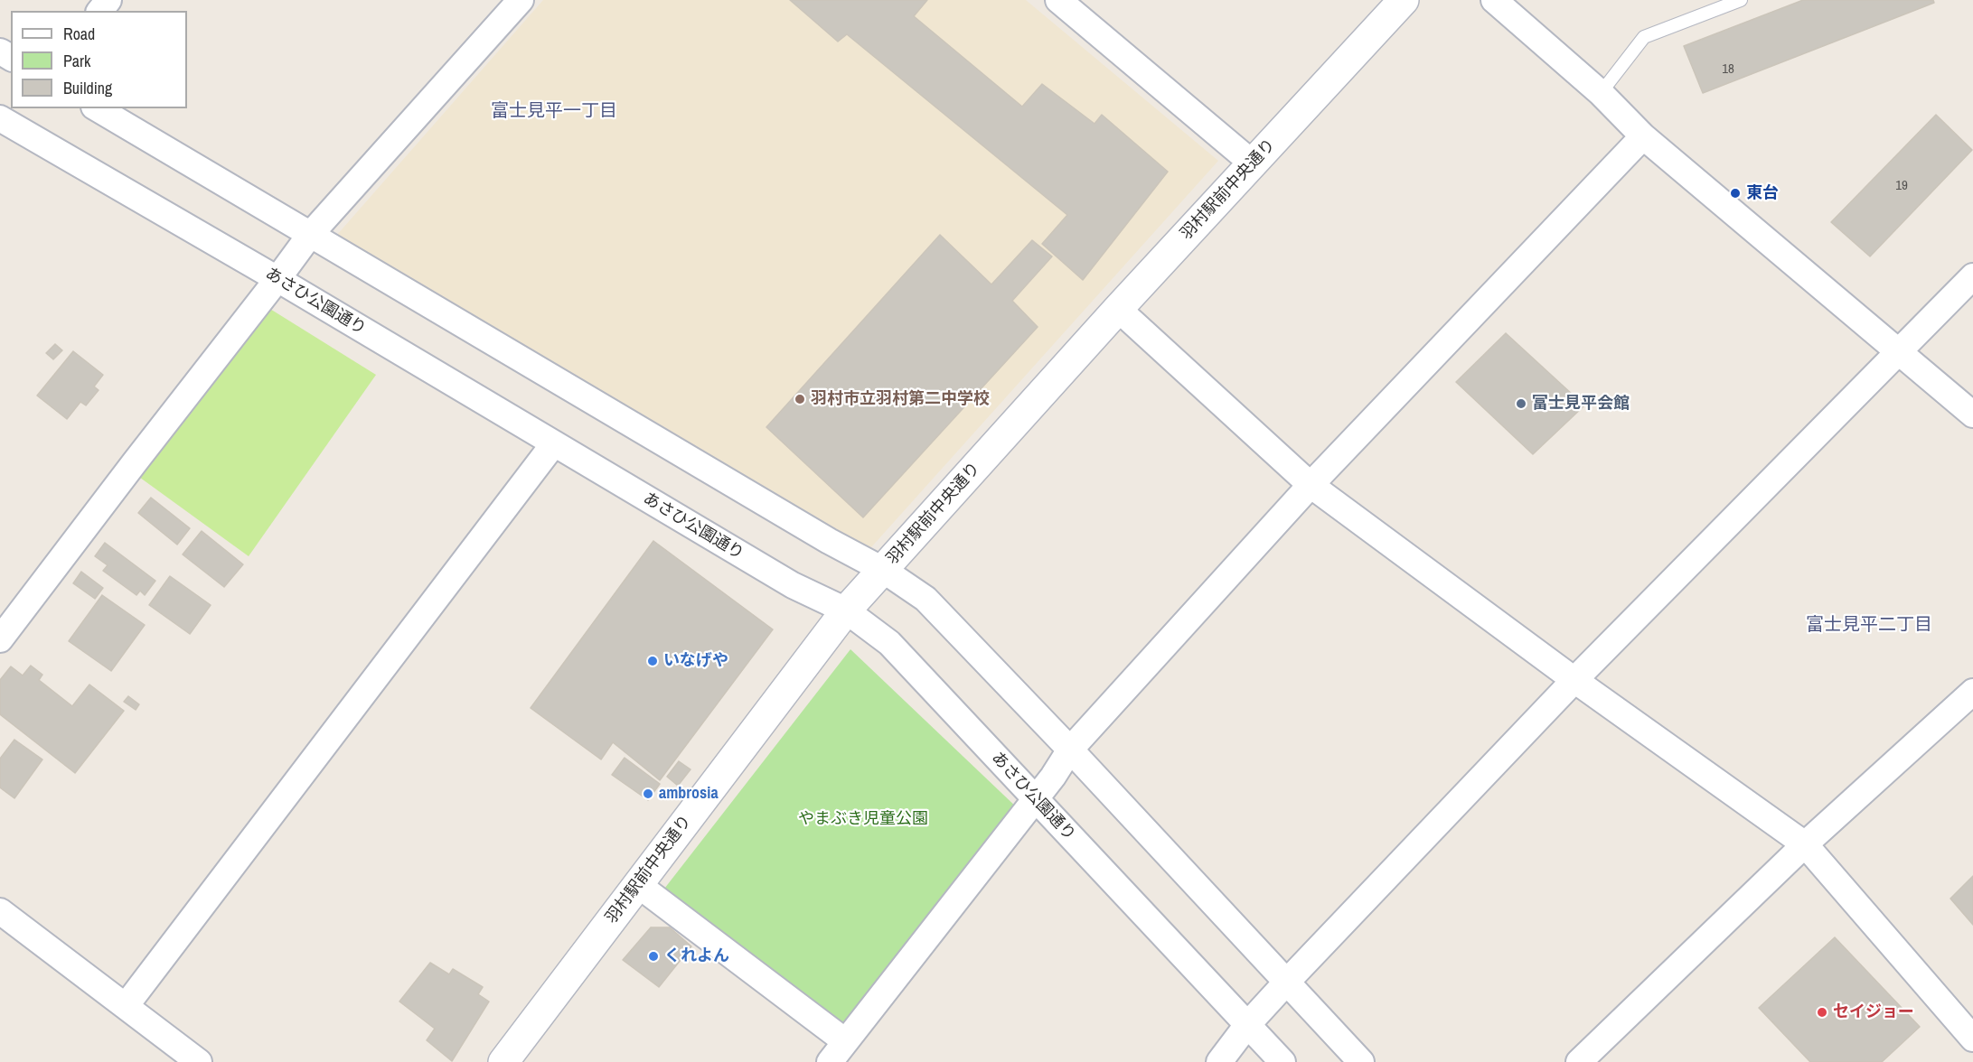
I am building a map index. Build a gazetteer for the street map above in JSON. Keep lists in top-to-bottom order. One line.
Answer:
{"streets":{"street":["羽村駅前中央通り","あさひ公園通り"]},"crossings":[["羽村駅前中央通り","あさひ公園通り"]],"districts":["富士見平一丁目","富士見平二丁目"],"parks":["やまぶき児童公園"],"places":["東台","羽村市立羽村第二中学校","富士見平会館","いなげや","ambrosia","くれよん","セイジョー"],"house_numbers":["18","19"],"legend":["Road","Park","Building"]}
